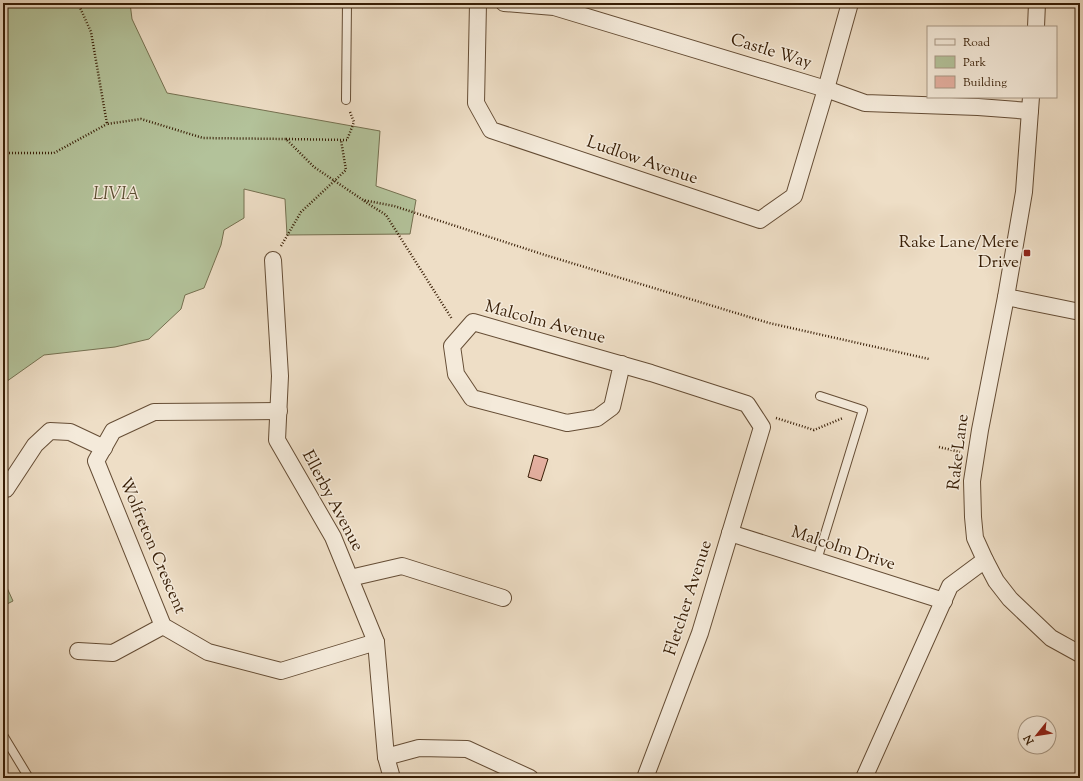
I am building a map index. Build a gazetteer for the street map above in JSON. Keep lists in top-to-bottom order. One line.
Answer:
{"streets":{"street":["Castle Way","Ludlow Avenue","Malcolm Avenue","Rake Lane","Ellerby Avenue","Wolfreton Crescent","Malcolm Drive","Fletcher Avenue"]},"crossings":[["Castle Way","Ludlow Avenue"],["Castle Way","Rake Lane"],["Malcolm Avenue","Fletcher Avenue"],["Ellerby Avenue","Wolfreton Crescent"],["Malcolm Drive","Fletcher Avenue"]],"parks":["LIVIA"],"places":{"transit":["Rake Lane/Mere Drive"]},"legend":["Road","Park","Building"],"north":"bottom left"}
